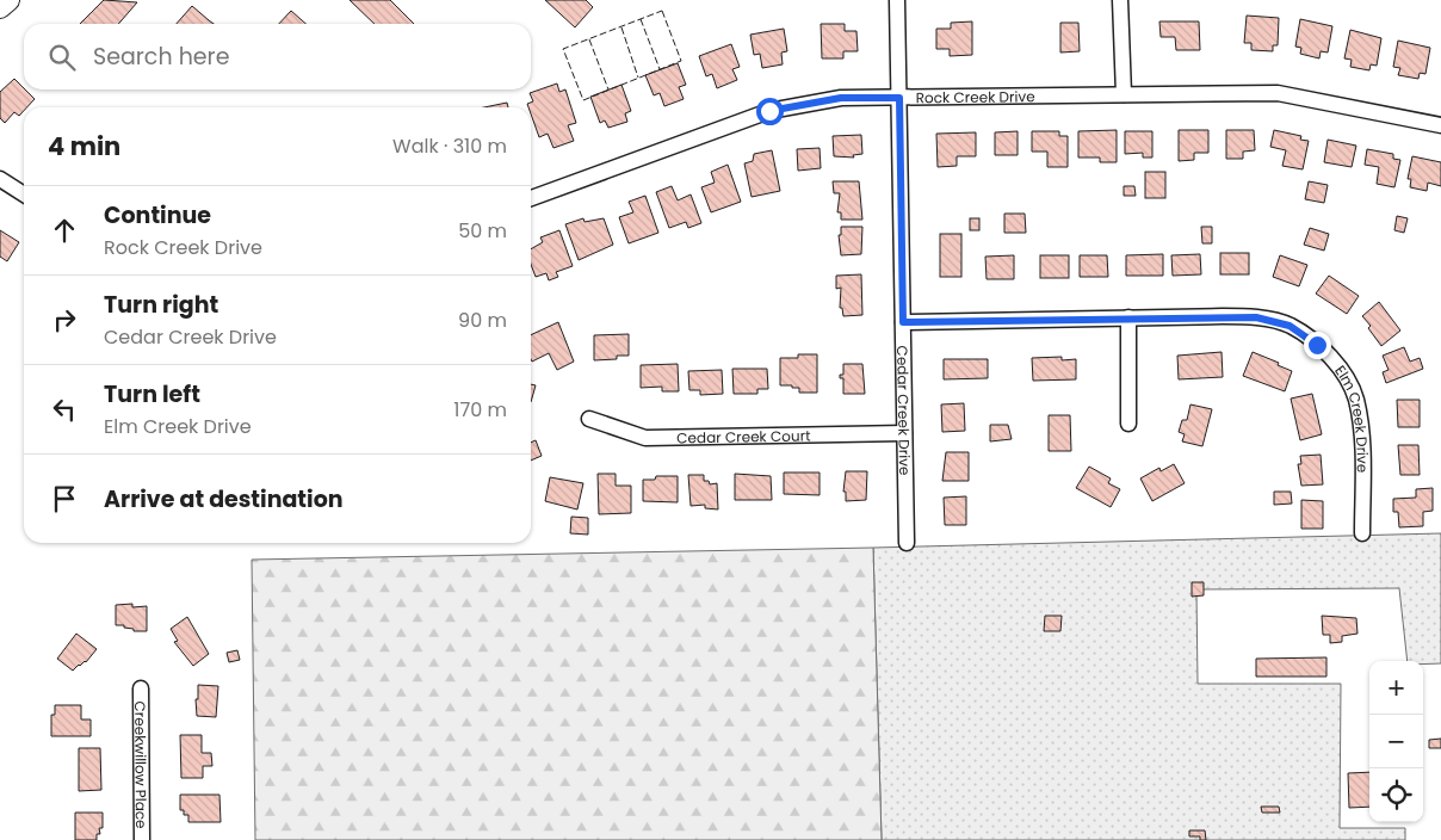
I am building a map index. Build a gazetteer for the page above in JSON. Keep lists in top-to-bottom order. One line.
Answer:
{"streets":{"street":["Rock Creek Drive","Cedar Creek Drive","Elm Creek Drive","Cedar Creek Court","Creekwillow Place"]},"crossings":[["Rock Creek Drive","Cedar Creek Drive"],["Cedar Creek Drive","Elm Creek Drive"],["Cedar Creek Drive","Cedar Creek Court"]],"page":{"search":"Search here","heading":["4 min","Walk · 310 m"],"list":[["Continue","Rock Creek Drive","50 m"],["Turn right","Cedar Creek Drive","90 m"],["Turn left","Elm Creek Drive","170 m"],"Arrive at destination"],"map_buttons":["+","−"]}}
